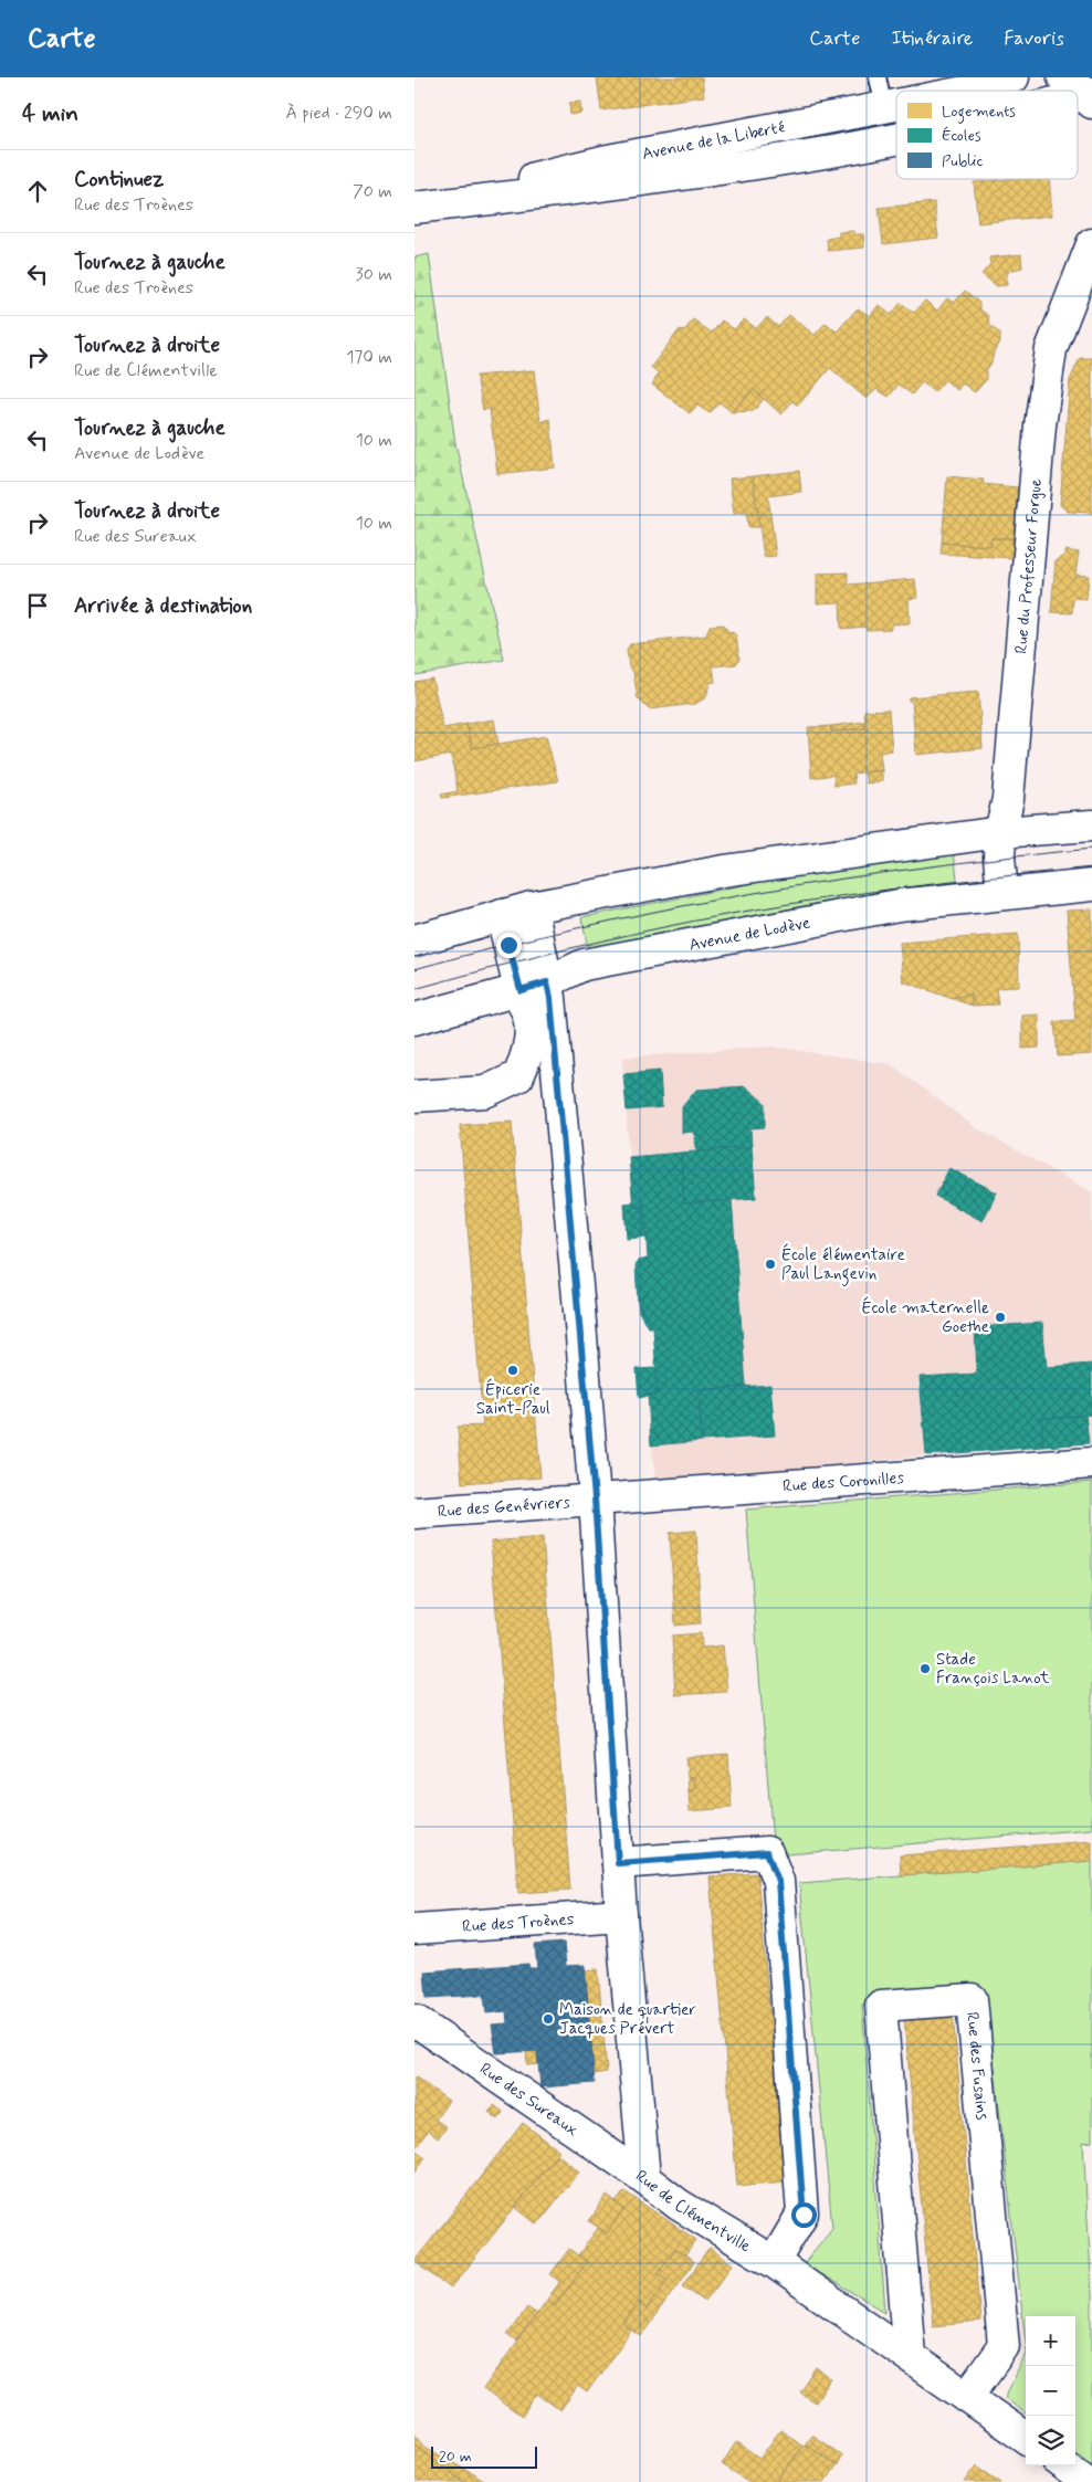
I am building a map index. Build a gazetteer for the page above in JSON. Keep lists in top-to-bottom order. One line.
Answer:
{"streets":{"street":["Avenue de la Liberté","Rue du Professeur Forgue","Avenue de Lodève","Rue des Coronilles","Rue des Genévriers","Rue des Troènes","Rue des Fusains","Rue des Sureaux","Rue de Clémentville"]},"crossings":[["Rue du Professeur Forgue","Avenue de Lodève"],["Avenue de Lodève","Rue de Clémentville"],["Rue des Coronilles","Rue des Genévriers"],["Rue des Coronilles","Rue de Clémentville"],["Rue des Genévriers","Rue de Clémentville"],["Rue des Troènes","Rue de Clémentville"],["Rue des Fusains","Rue de Clémentville"],["Rue des Sureaux","Rue de Clémentville"]],"places":["École élémentaire Paul Langevin","École maternelle Goethe","Épicerie Saint-Paul","Stade François Lanot","Maison de quartier Jacques Prévert"],"legend":["Logements","Écoles","Public"],"scale_bar":"20 m","page":{"header":"Carte","nav":["Carte","Itinéraire","Favoris"],"heading":["4 min","À pied · 290 m"],"list":[["Continuez","Rue des Troènes","70 m"],["Tournez à gauche","Rue des Troènes","30 m"],["Tournez à droite","Rue de Clémentville","170 m"],["Tournez à gauche","Avenue de Lodève","10 m"],["Tournez à droite","Rue des Sureaux","10 m"],"Arrivée à destination"],"map_buttons":["+","−"],"scale":"20 m"}}
